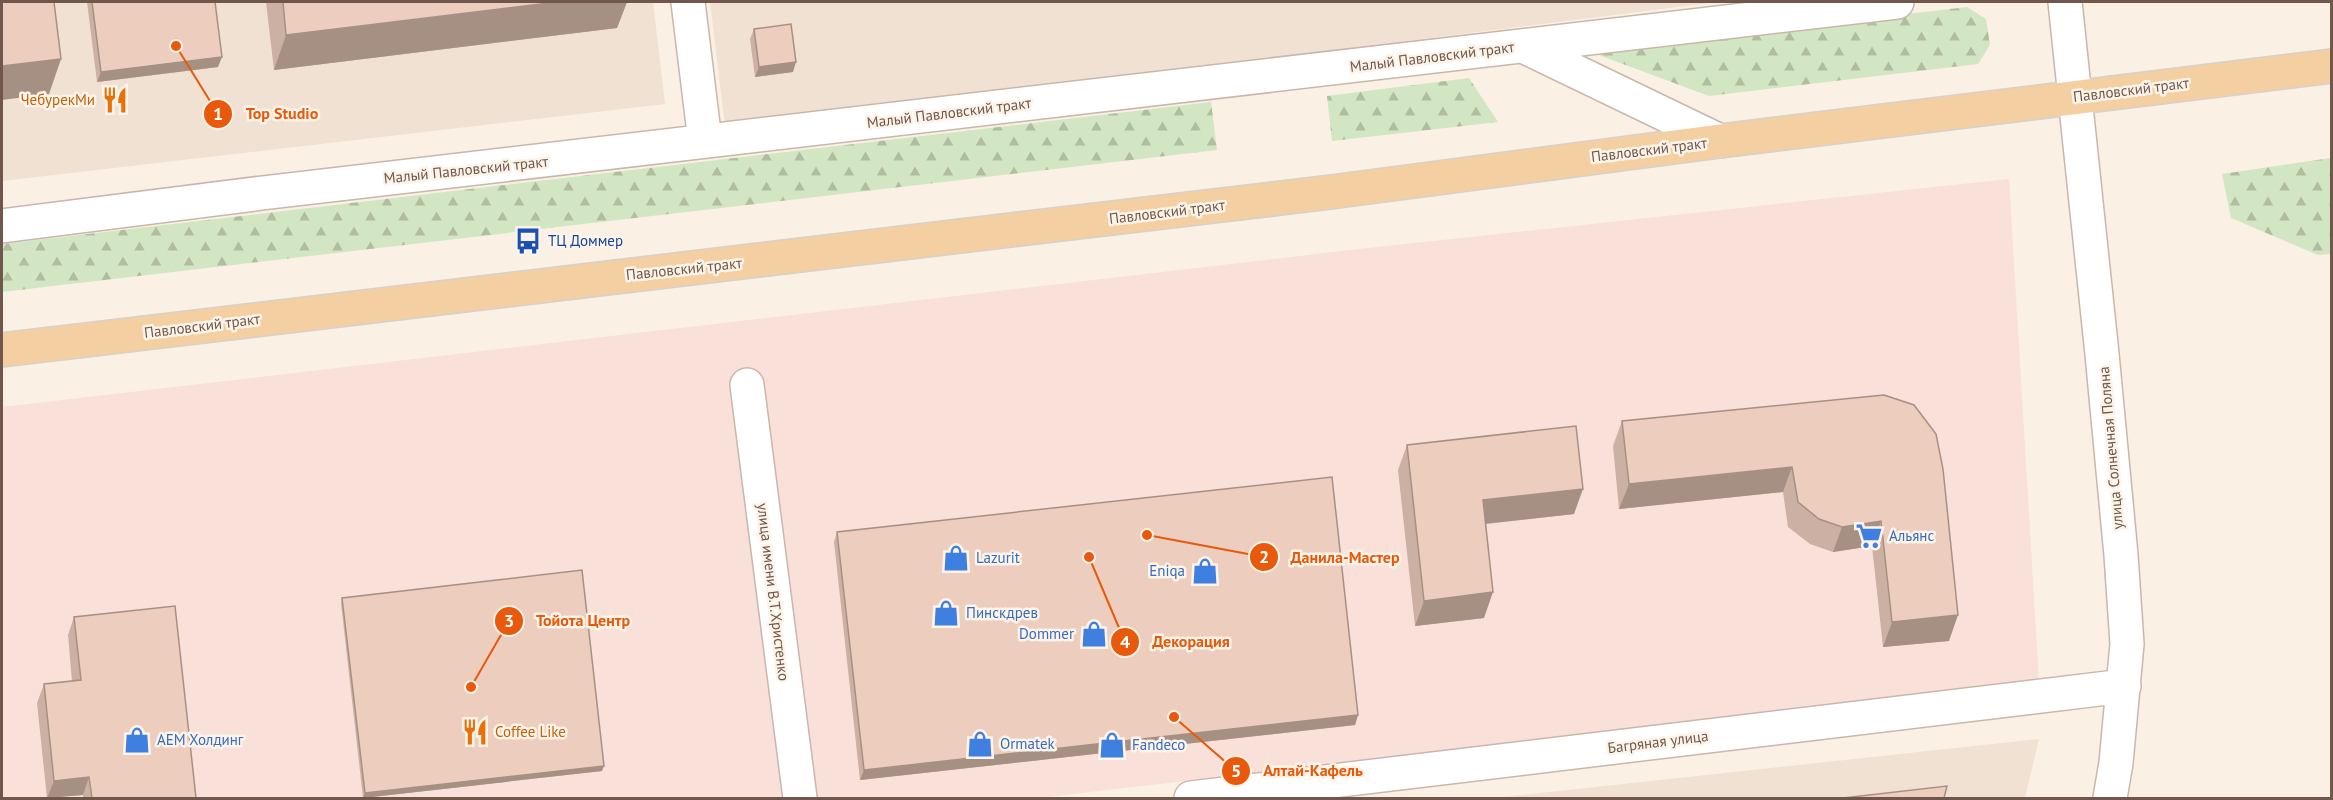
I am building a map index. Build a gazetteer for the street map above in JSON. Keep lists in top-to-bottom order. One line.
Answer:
{"streets":{"main road":["Павловский тракт"],"street":["Малый Павловский тракт","улица Солнечная Поляна","улица имени В.Т.Христенко","Багряная улица"]},"crossings":[["Павловский тракт","улица Солнечная Поляна"],["улица Солнечная Поляна","Багряная улица"]],"places":{"other":["Top Studio","Данила-Мастер","Декорация","Тойота Центр","Алтай-Кафель"],"restaurant":["ЧебурекМи","Coffee Like"],"bus stop":["ТЦ Доммер"],"supermarket":["Альянс"],"shop":["Lazurit","Eniqa","Пинскдрев","Dommer","АЕМ Холдинг","Ormatek","Fandeco"]}}
